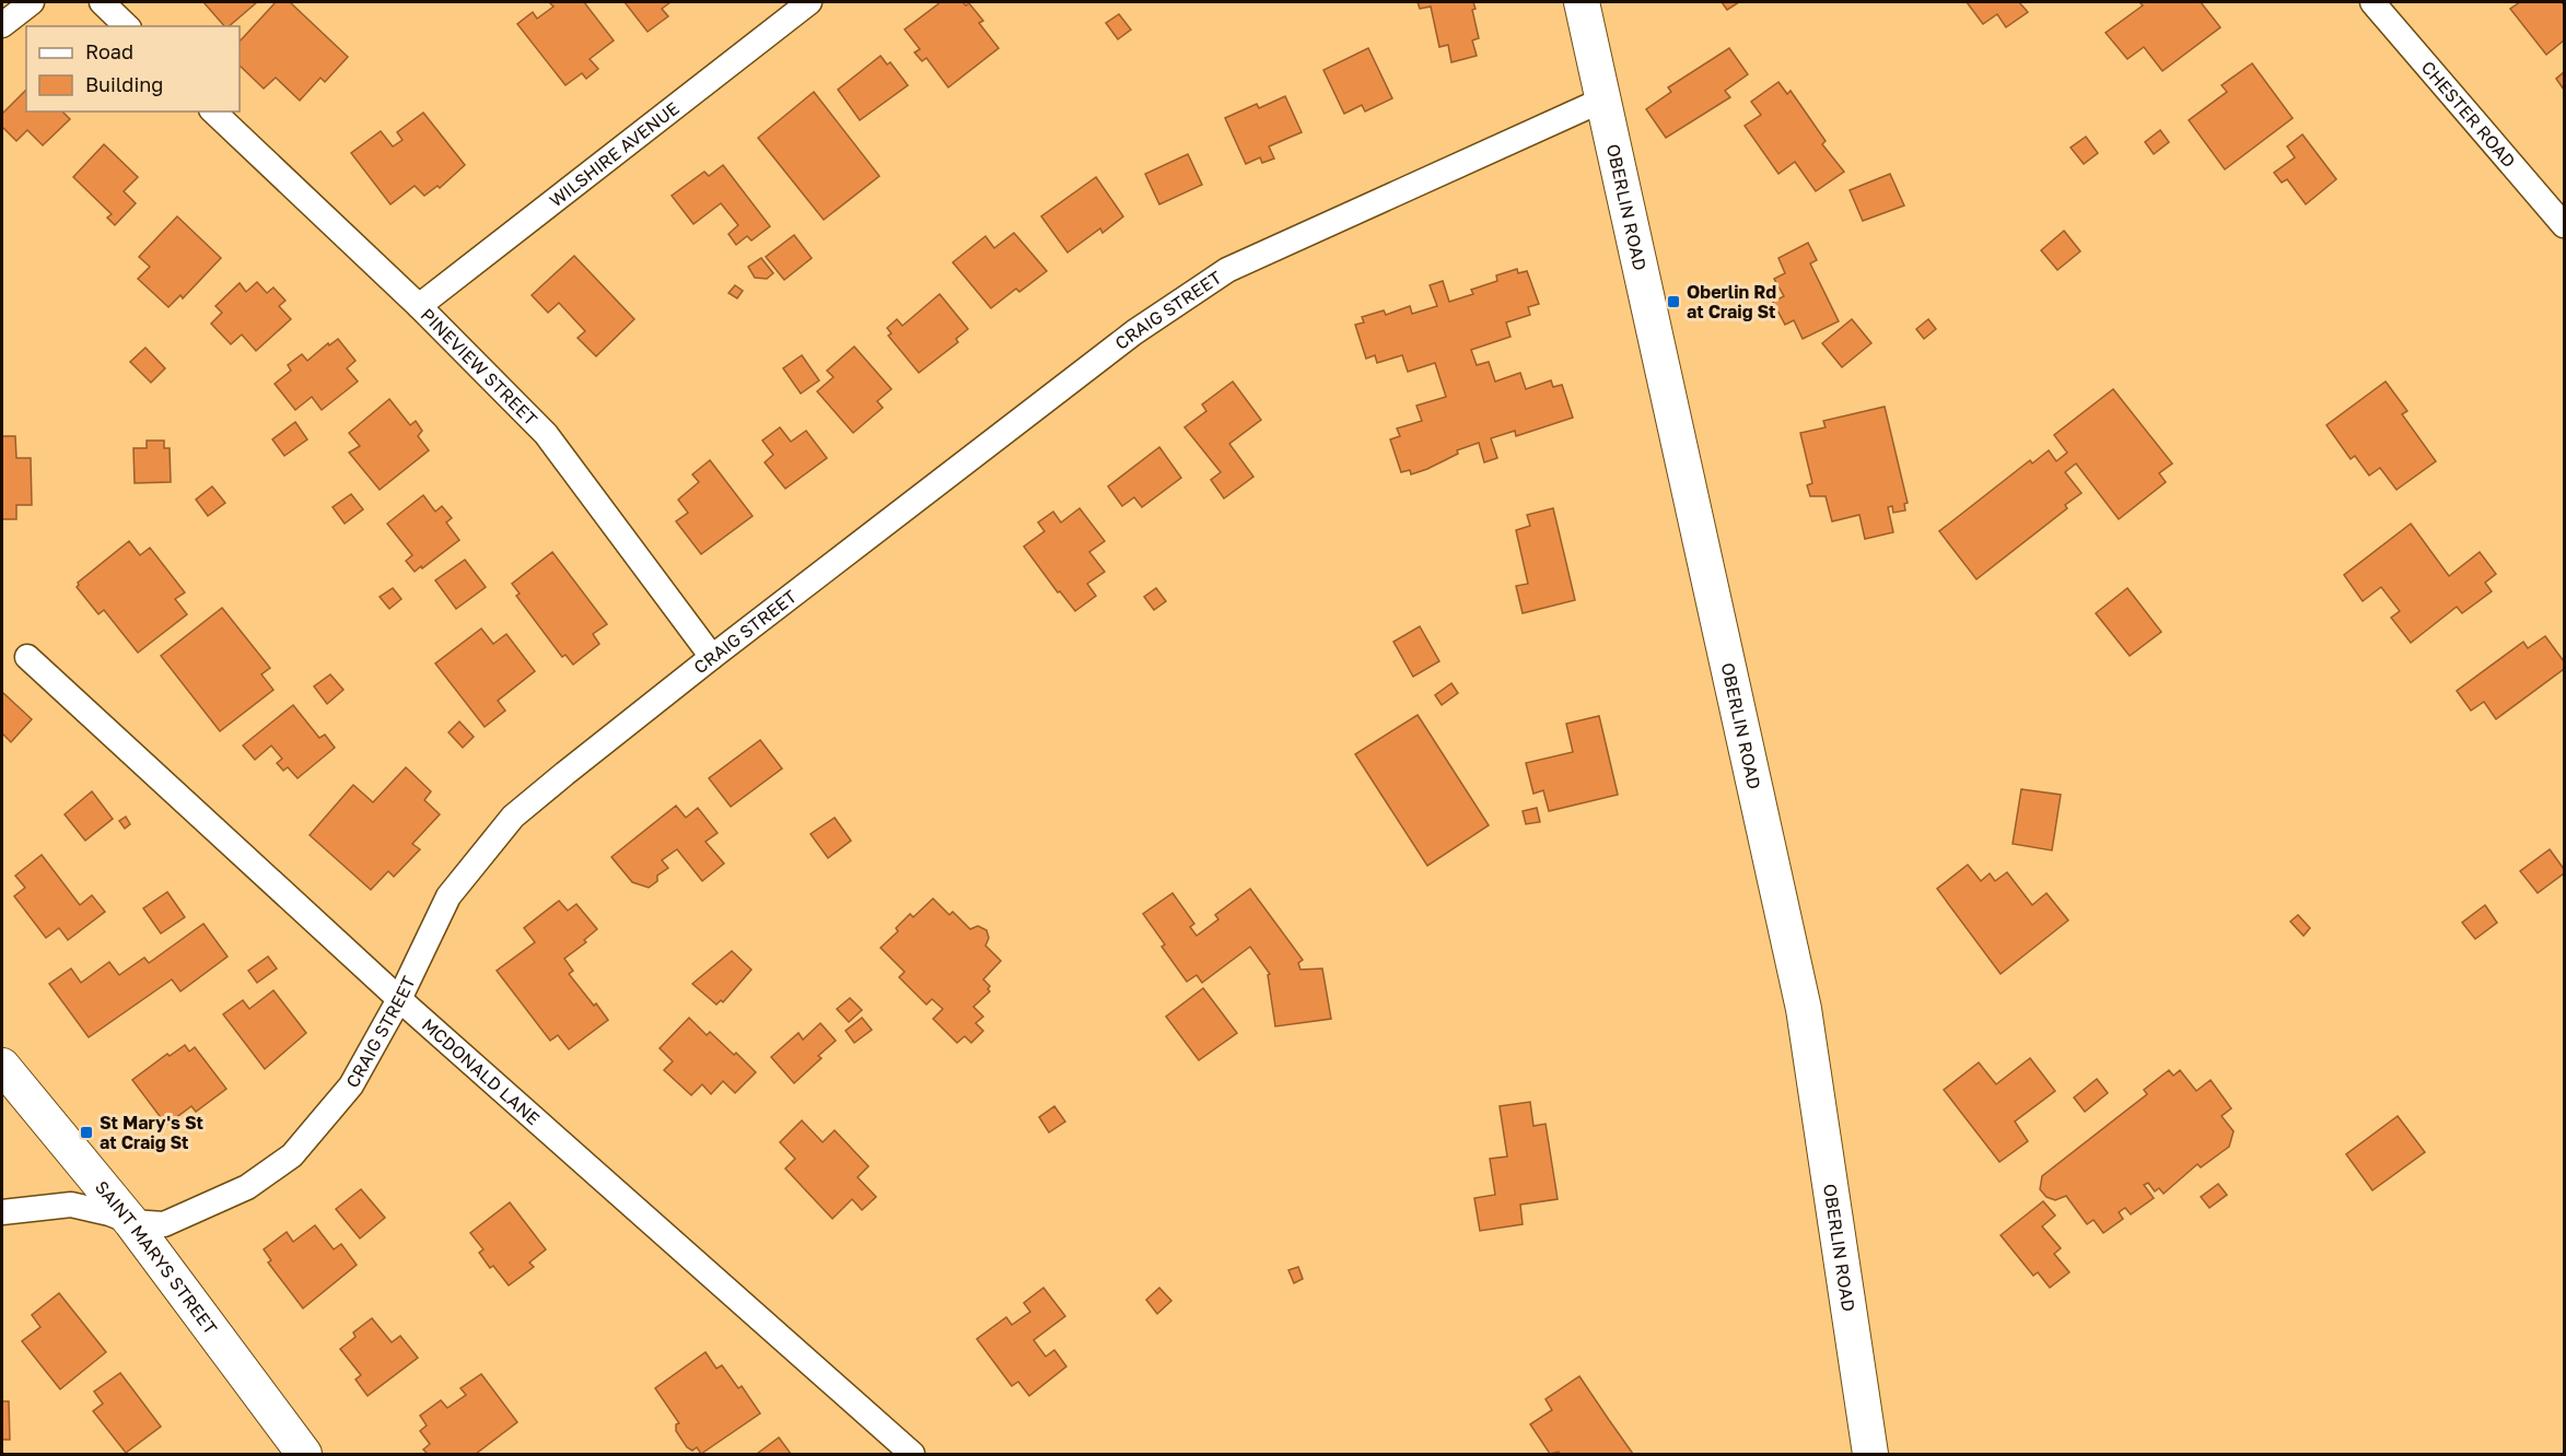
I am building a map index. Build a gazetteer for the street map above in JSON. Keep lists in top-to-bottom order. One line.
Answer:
{"streets":{"main road":["OBERLIN ROAD","SAINT MARYS STREET"],"street":["CHESTER ROAD","WILSHIRE AVENUE","CRAIG STREET","PINEVIEW STREET","MCDONALD LANE"]},"crossings":[["WILSHIRE AVENUE","PINEVIEW STREET"],["OBERLIN ROAD","CRAIG STREET"],["CRAIG STREET","PINEVIEW STREET"],["CRAIG STREET","MCDONALD LANE"],["CRAIG STREET","SAINT MARYS STREET"]],"places":{"transit":["Oberlin Rd at Craig St","St Mary's St at Craig St"]},"legend":["Road","Building"]}
